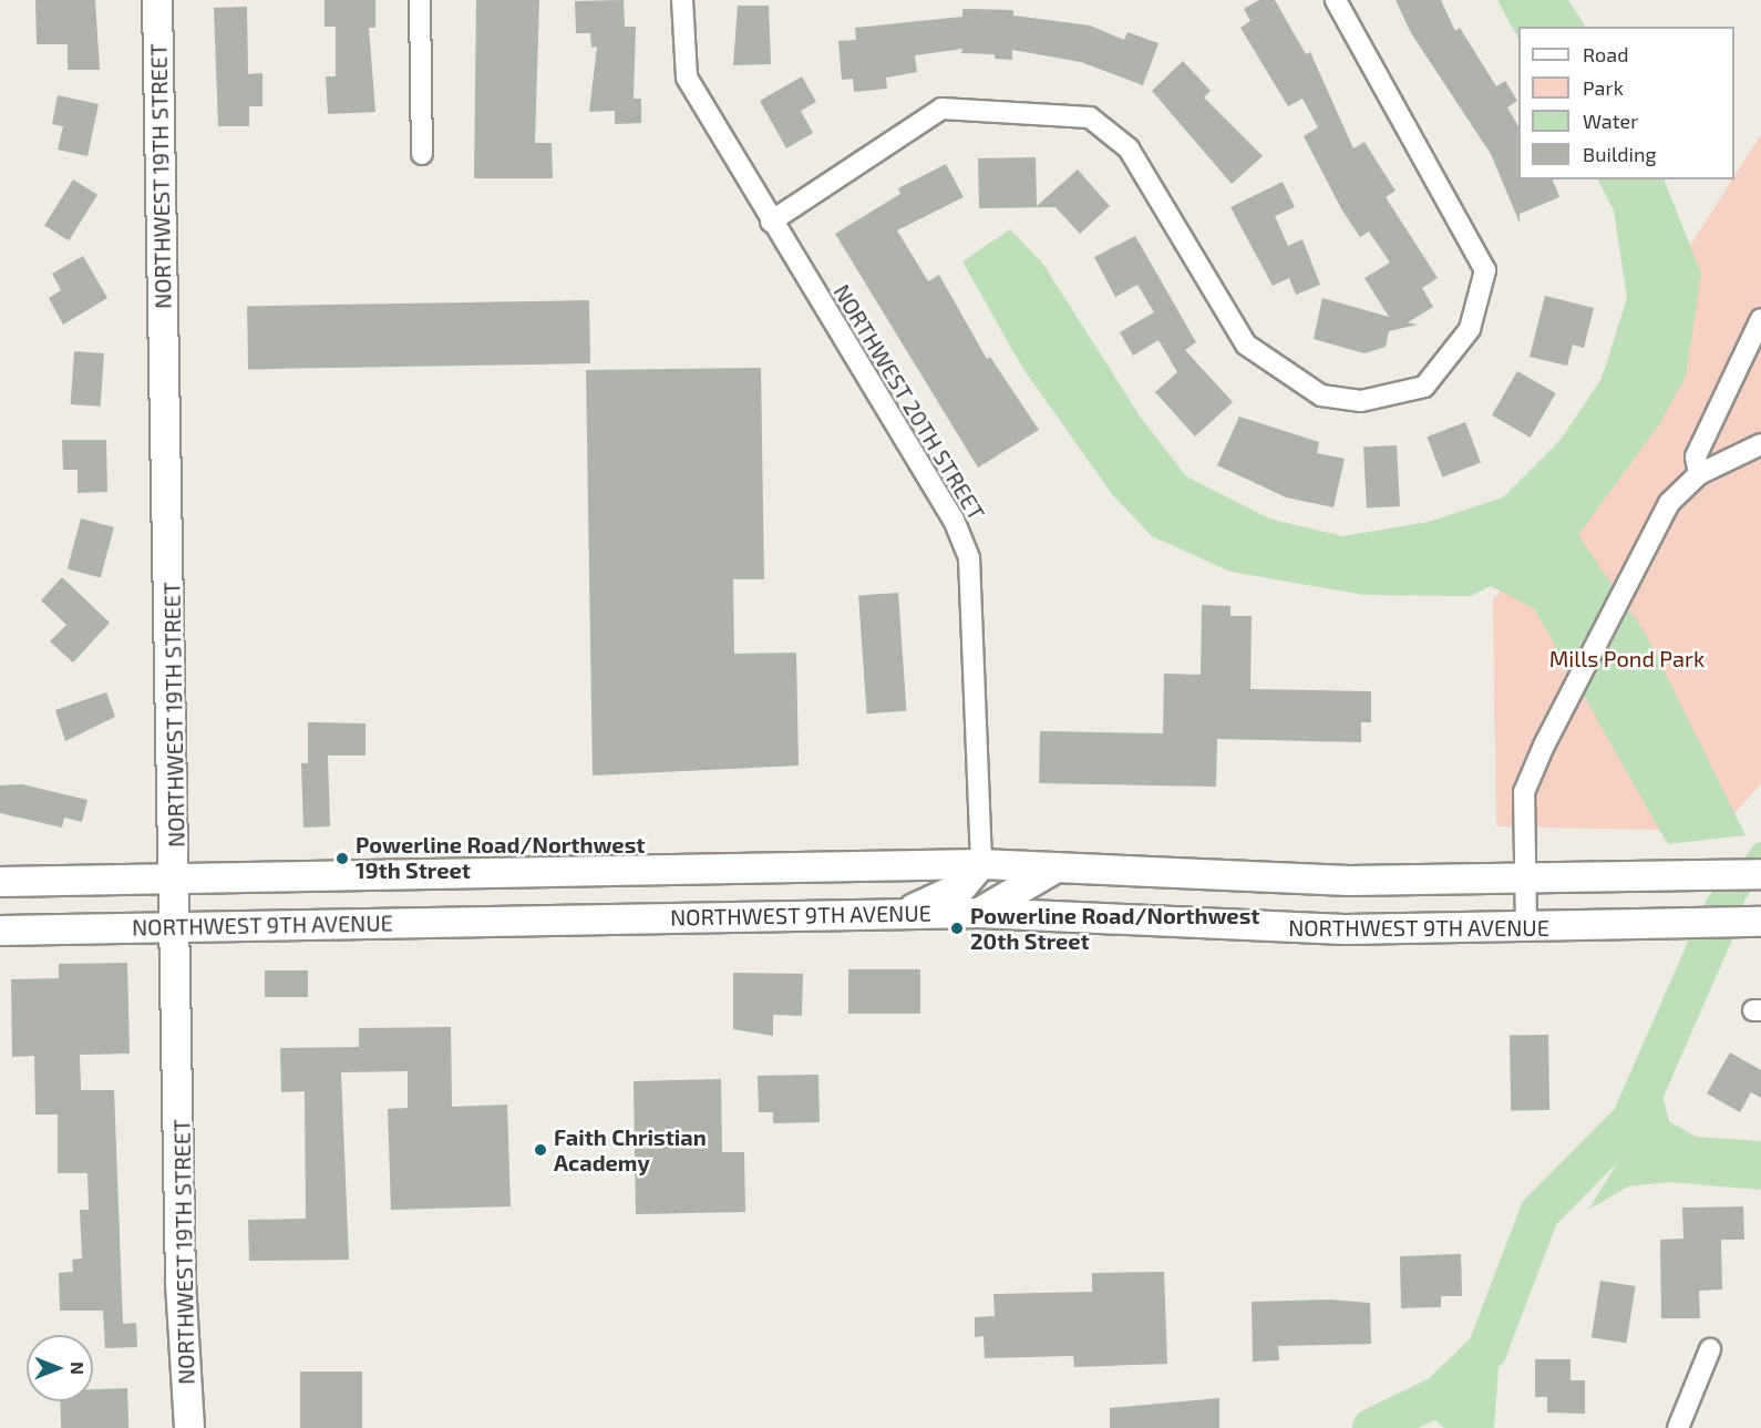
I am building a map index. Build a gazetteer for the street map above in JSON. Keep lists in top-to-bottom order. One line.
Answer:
{"streets":{"main road":["NORTHWEST 19TH STREET","NORTHWEST 9TH AVENUE"],"street":["NORTHWEST 20TH STREET"]},"crossings":[["NORTHWEST 19TH STREET","NORTHWEST 9TH AVENUE"]],"parks":["Mills Pond Park"],"places":["Powerline Road/Northwest 19th Street","Powerline Road/Northwest 20th Street","Faith Christian Academy"],"legend":["Road","Park","Water","Building"],"north":"right"}
